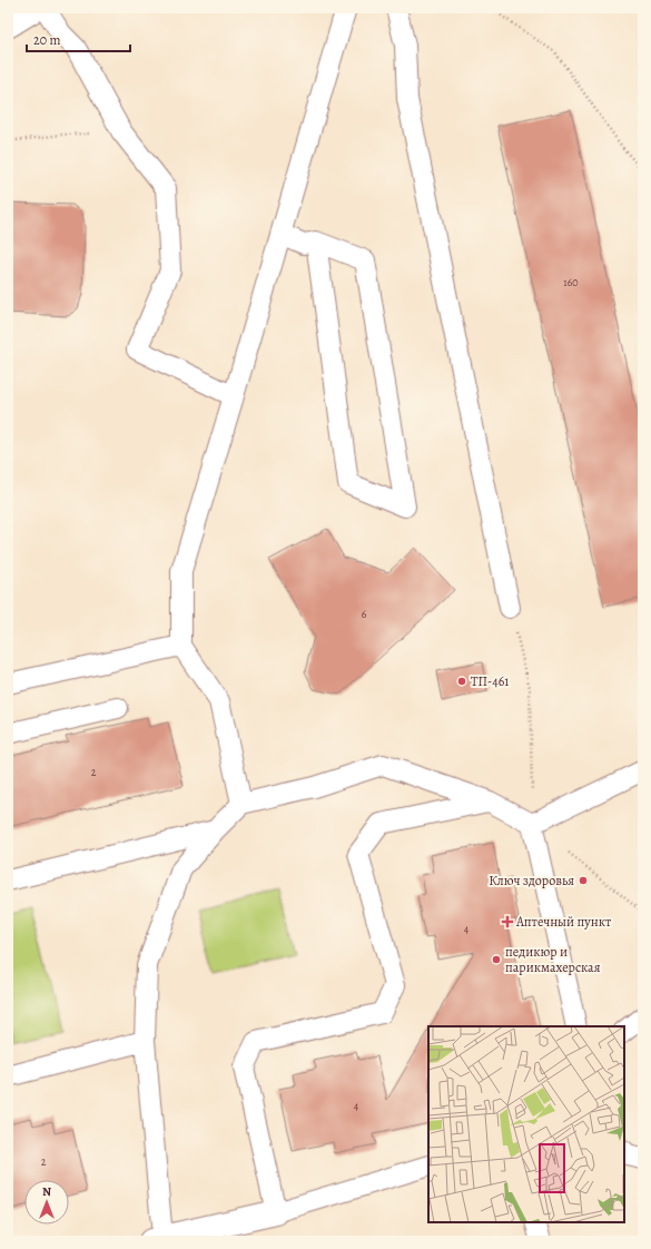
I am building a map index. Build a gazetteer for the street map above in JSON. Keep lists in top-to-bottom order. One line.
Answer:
{"places":{"other":["ТП-461","Ключ здоровья","педикюр и парикмахерская"],"health":["Аптечный пункт"]},"house_numbers":["160","6","2","4","4","2"],"scale_bar":"20 m","north":"top"}
